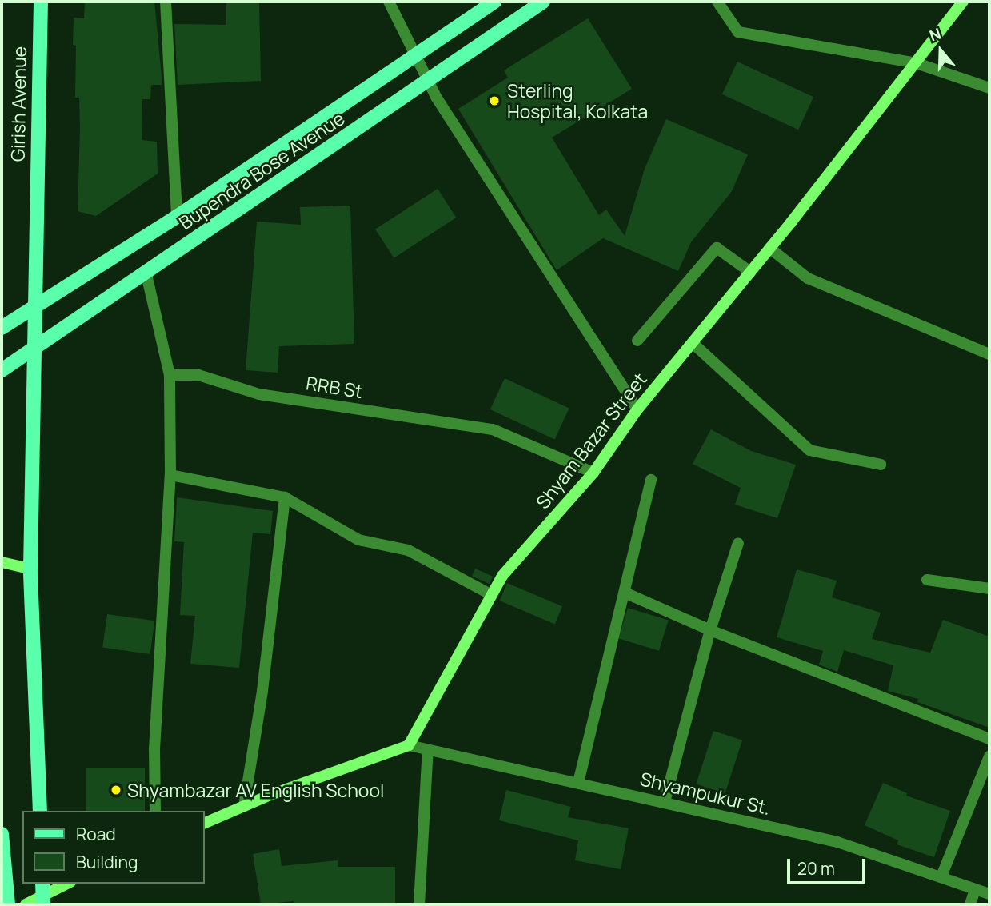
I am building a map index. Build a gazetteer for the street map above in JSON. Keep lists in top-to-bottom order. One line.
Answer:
{"streets":{"main road":["Girish Avenue","Bupendra Bose Avenue"],"street":["RRB St","Shyam Bazar Street","Shyampukur St."]},"crossings":[["Girish Avenue","Bupendra Bose Avenue"],["RRB St","Shyam Bazar Street"],["Shyam Bazar Street","Shyampukur St."]],"places":["Sterling Hospital, Kolkata","Shyambazar AV English School"],"legend":["Road","Building"],"scale_bar":"20 m","north":"top"}
